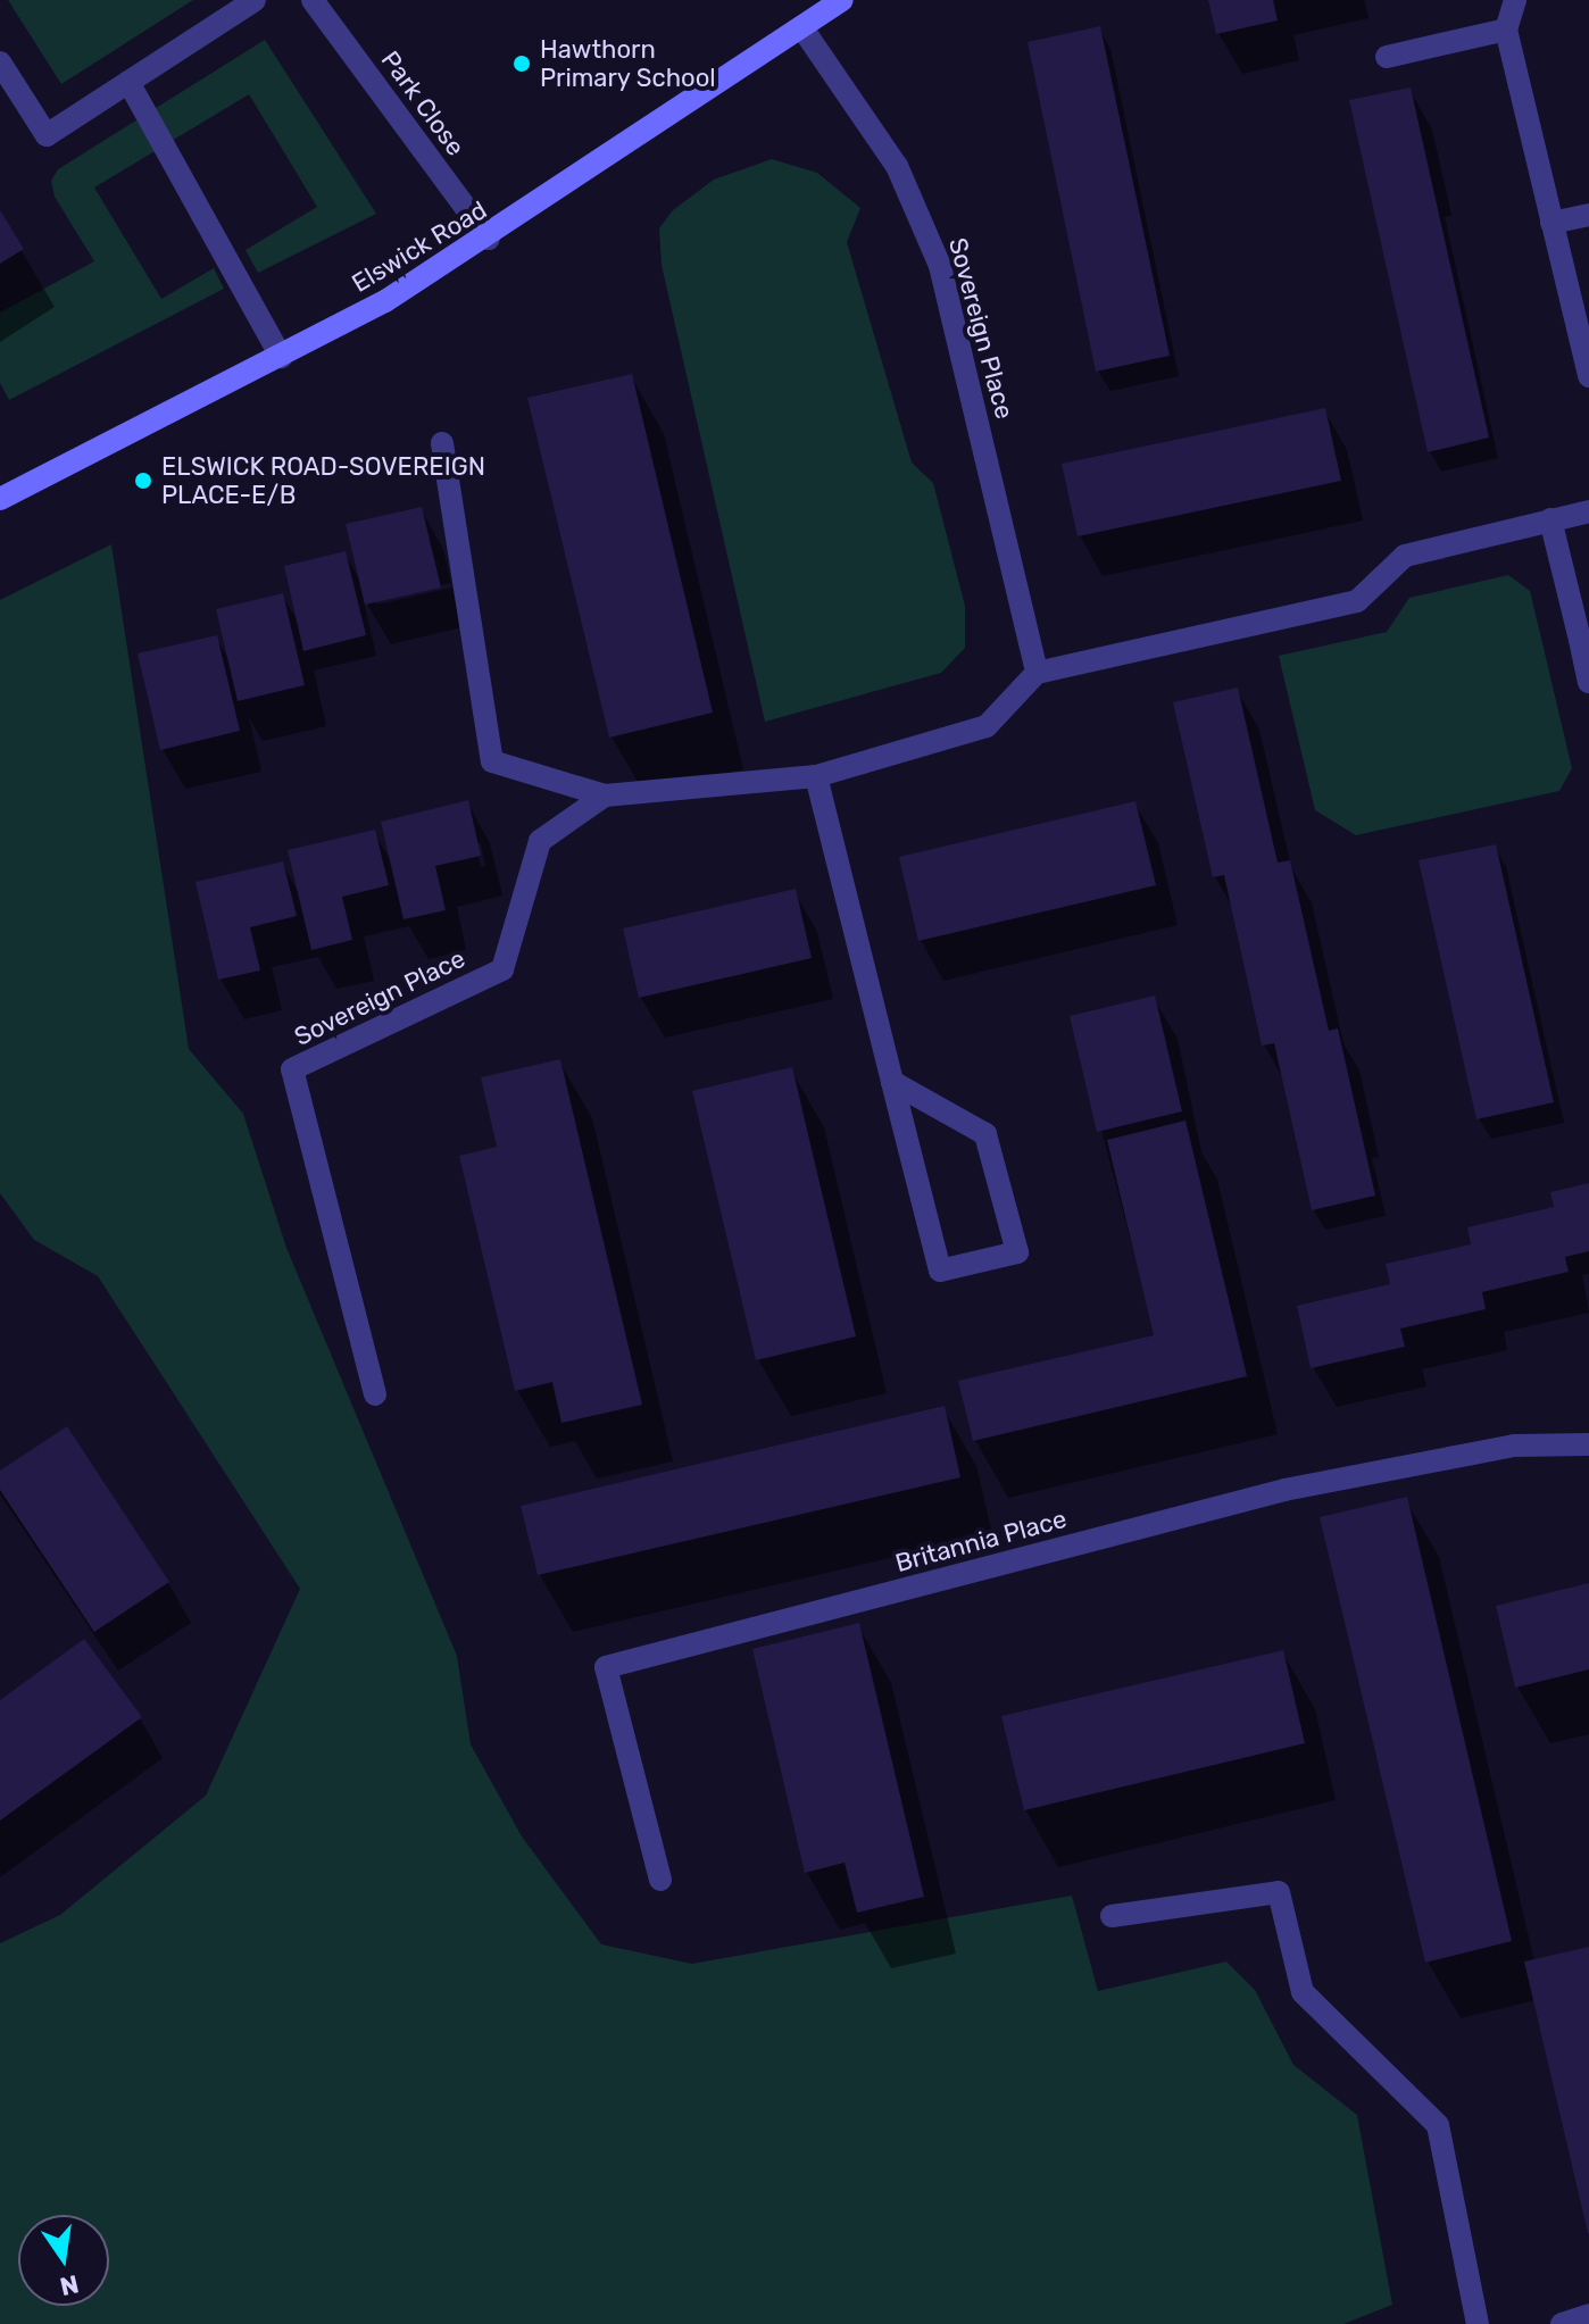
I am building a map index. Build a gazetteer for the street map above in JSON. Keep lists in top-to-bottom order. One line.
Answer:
{"streets":{"main road":["Elswick Road"],"street":["Park Close","Sovereign Place","Britannia Place"]},"crossings":[["Park Close","Elswick Road"],["Elswick Road","Sovereign Place"]],"places":["Hawthorn Primary School","ELSWICK ROAD-SOVEREIGN PLACE-E/B"],"north":"bottom"}
